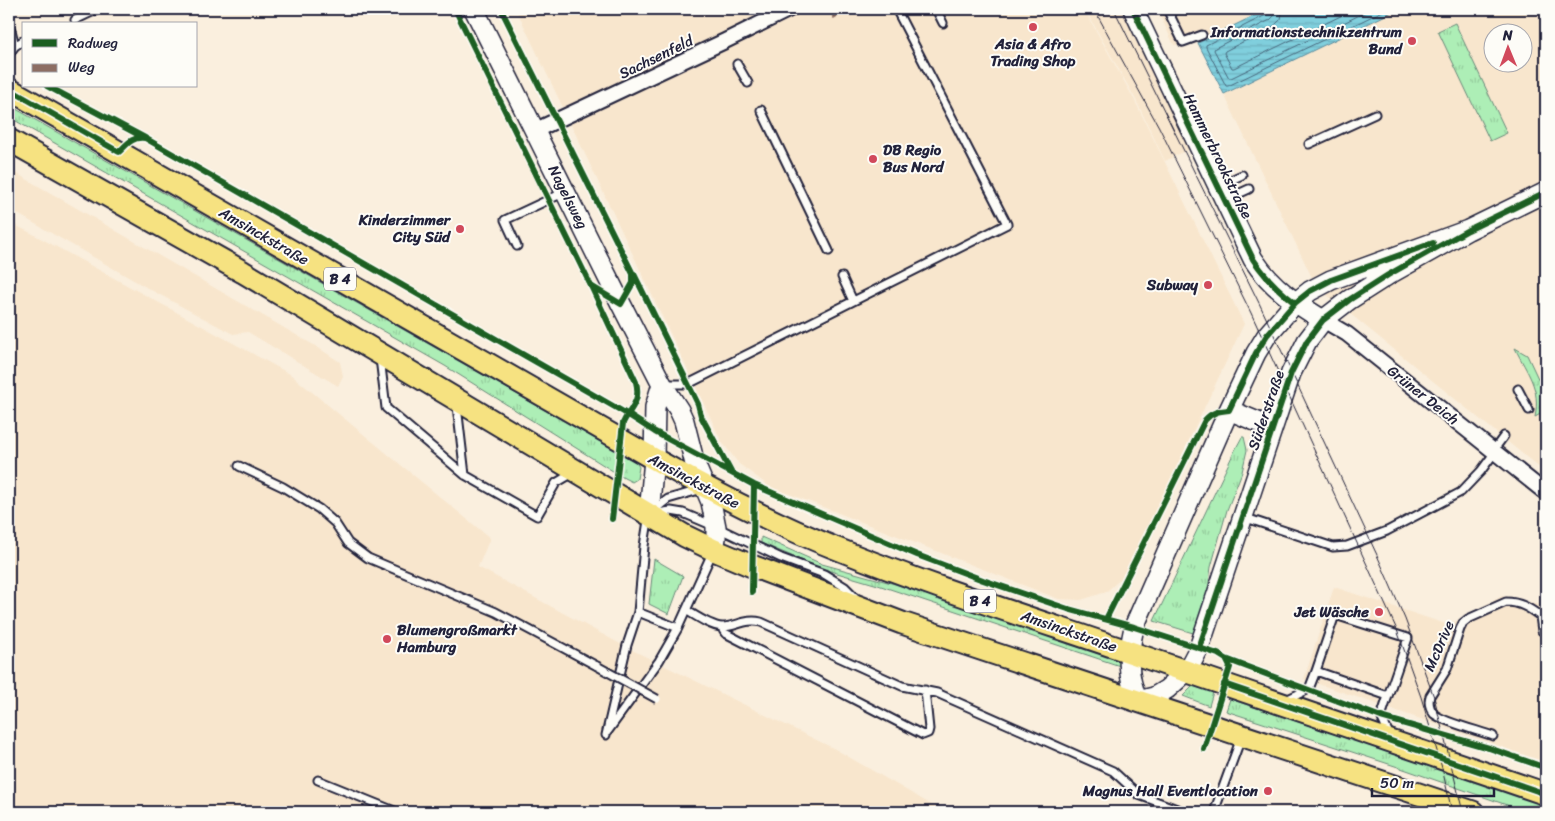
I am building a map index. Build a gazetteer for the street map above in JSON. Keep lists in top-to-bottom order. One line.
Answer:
{"streets":{"main road":["Hammerbrookstraße","Nagelsweg","Amsinckstraße","B 4","Grüner Deich","Süderstraße"],"street":["Sachsenfeld"],"lane":["McDrive"]},"crossings":[["Sachsenfeld","Nagelsweg"],["Hammerbrookstraße","Grüner Deich"],["Hammerbrookstraße","Süderstraße"],["Nagelsweg","Amsinckstraße"],["Amsinckstraße","Süderstraße"],["Grüner Deich","Süderstraße"]],"places":["Asia & Afro Trading Shop","Informationstechnikzentrum Bund","DB Regio Bus Nord","Kinderzimmer City Süd","Subway","Jet Wäsche","Blumengroßmarkt Hamburg","Magnus Hall Eventlocation"],"legend":["Radweg","Weg"],"scale_bar":"50 m","north":"top"}
